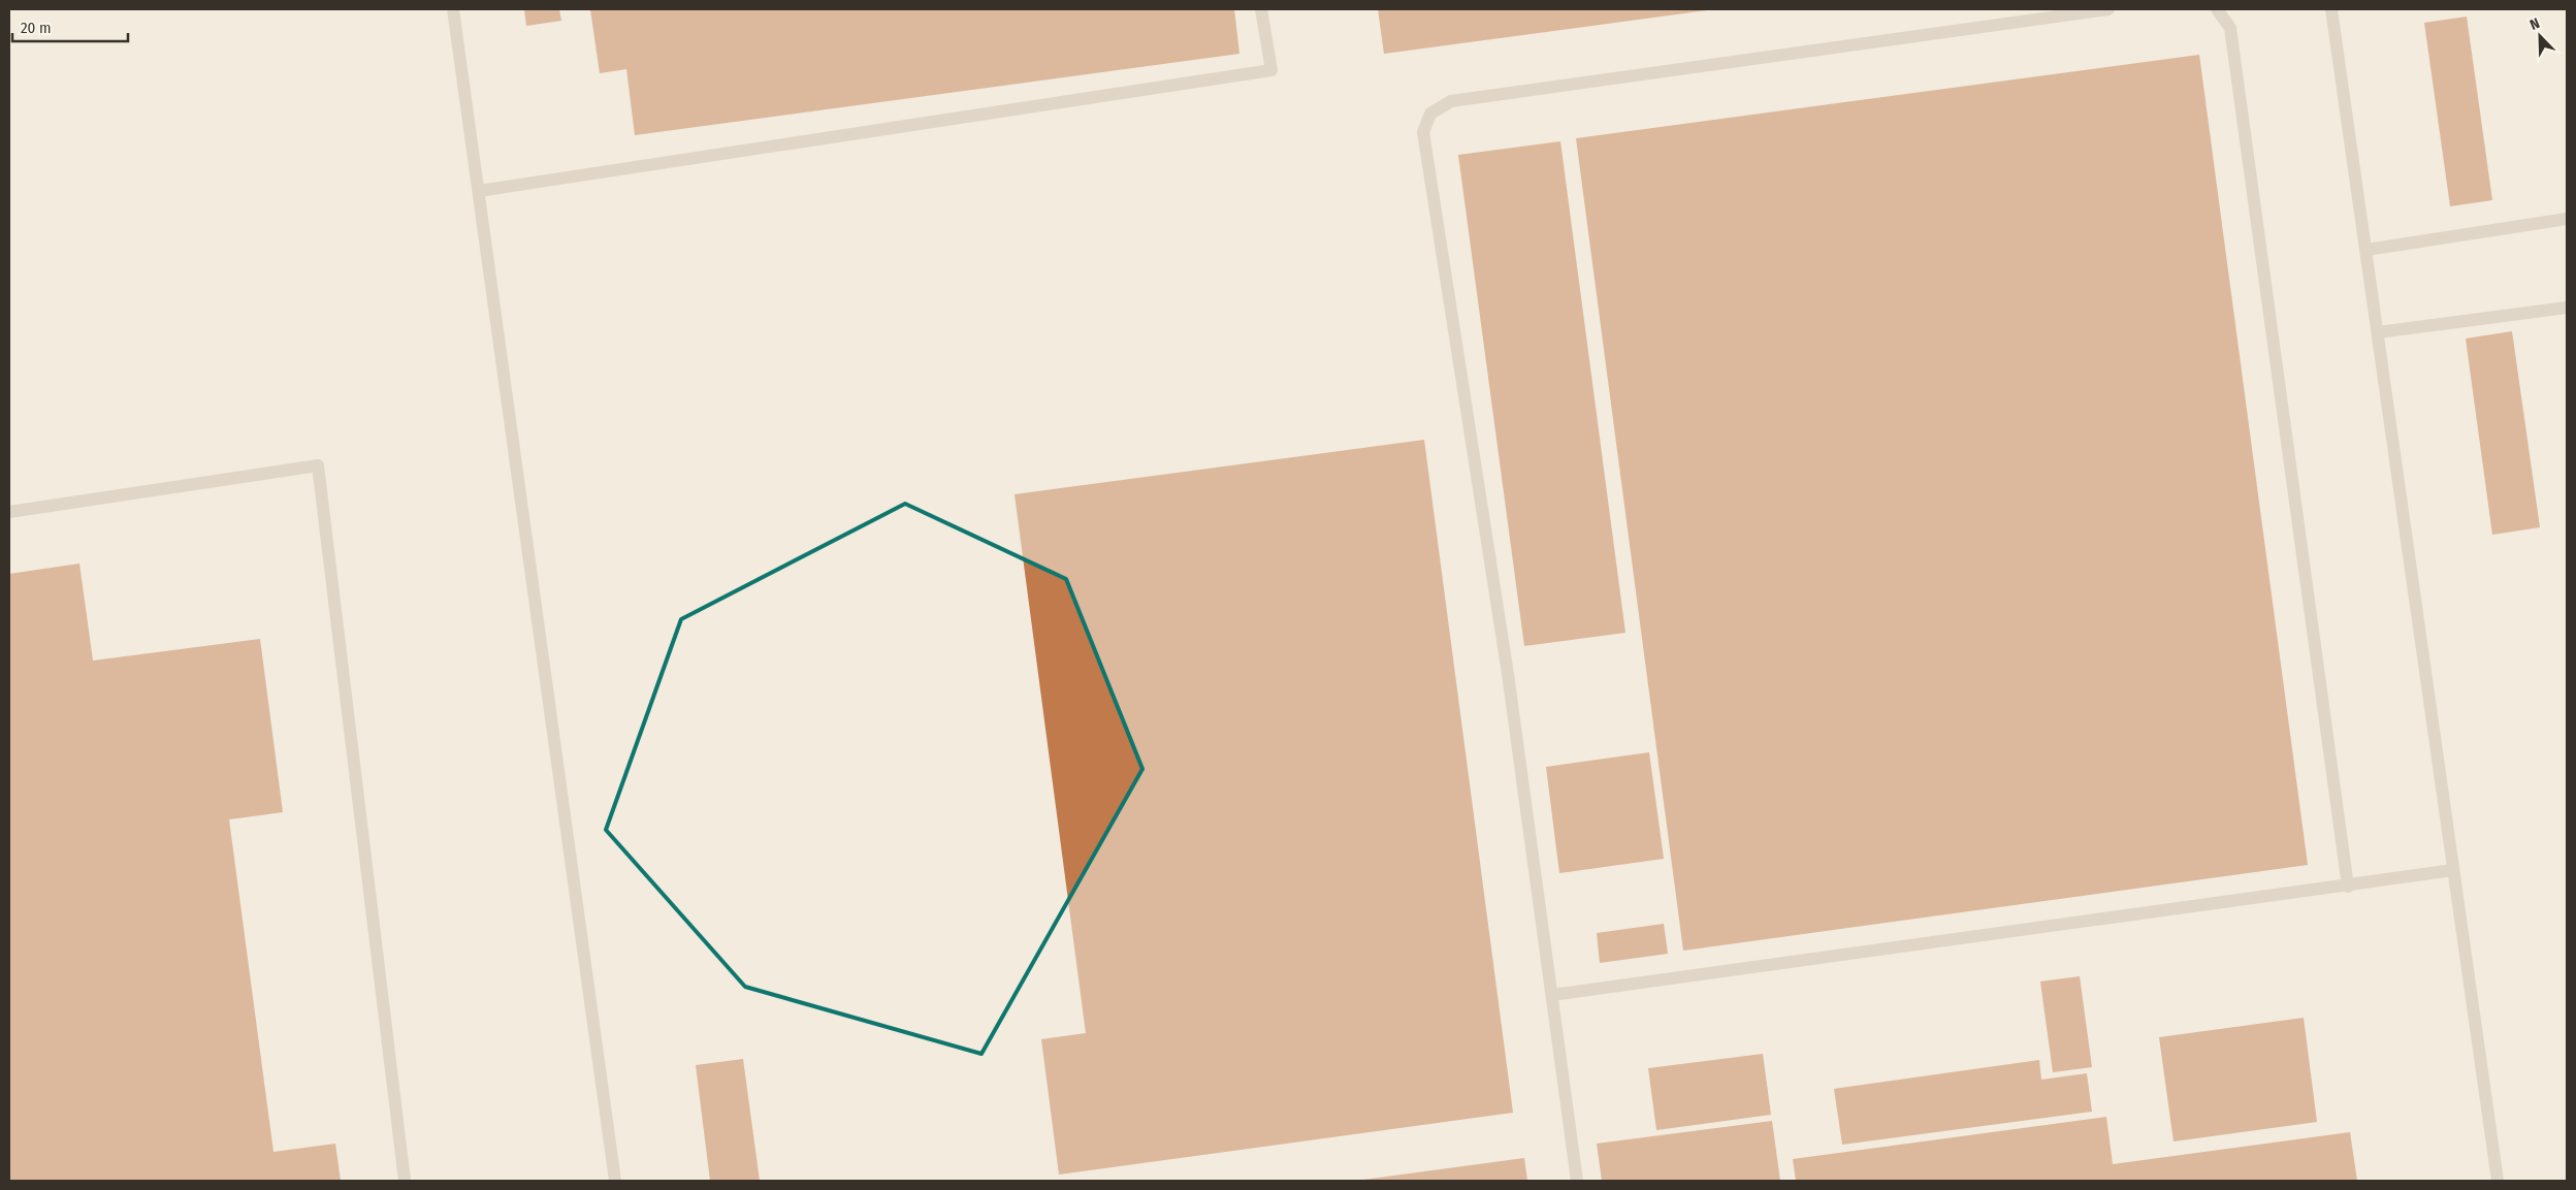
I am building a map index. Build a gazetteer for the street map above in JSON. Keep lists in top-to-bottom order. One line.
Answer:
{"scale_bar":"20 m","north":"top left"}
